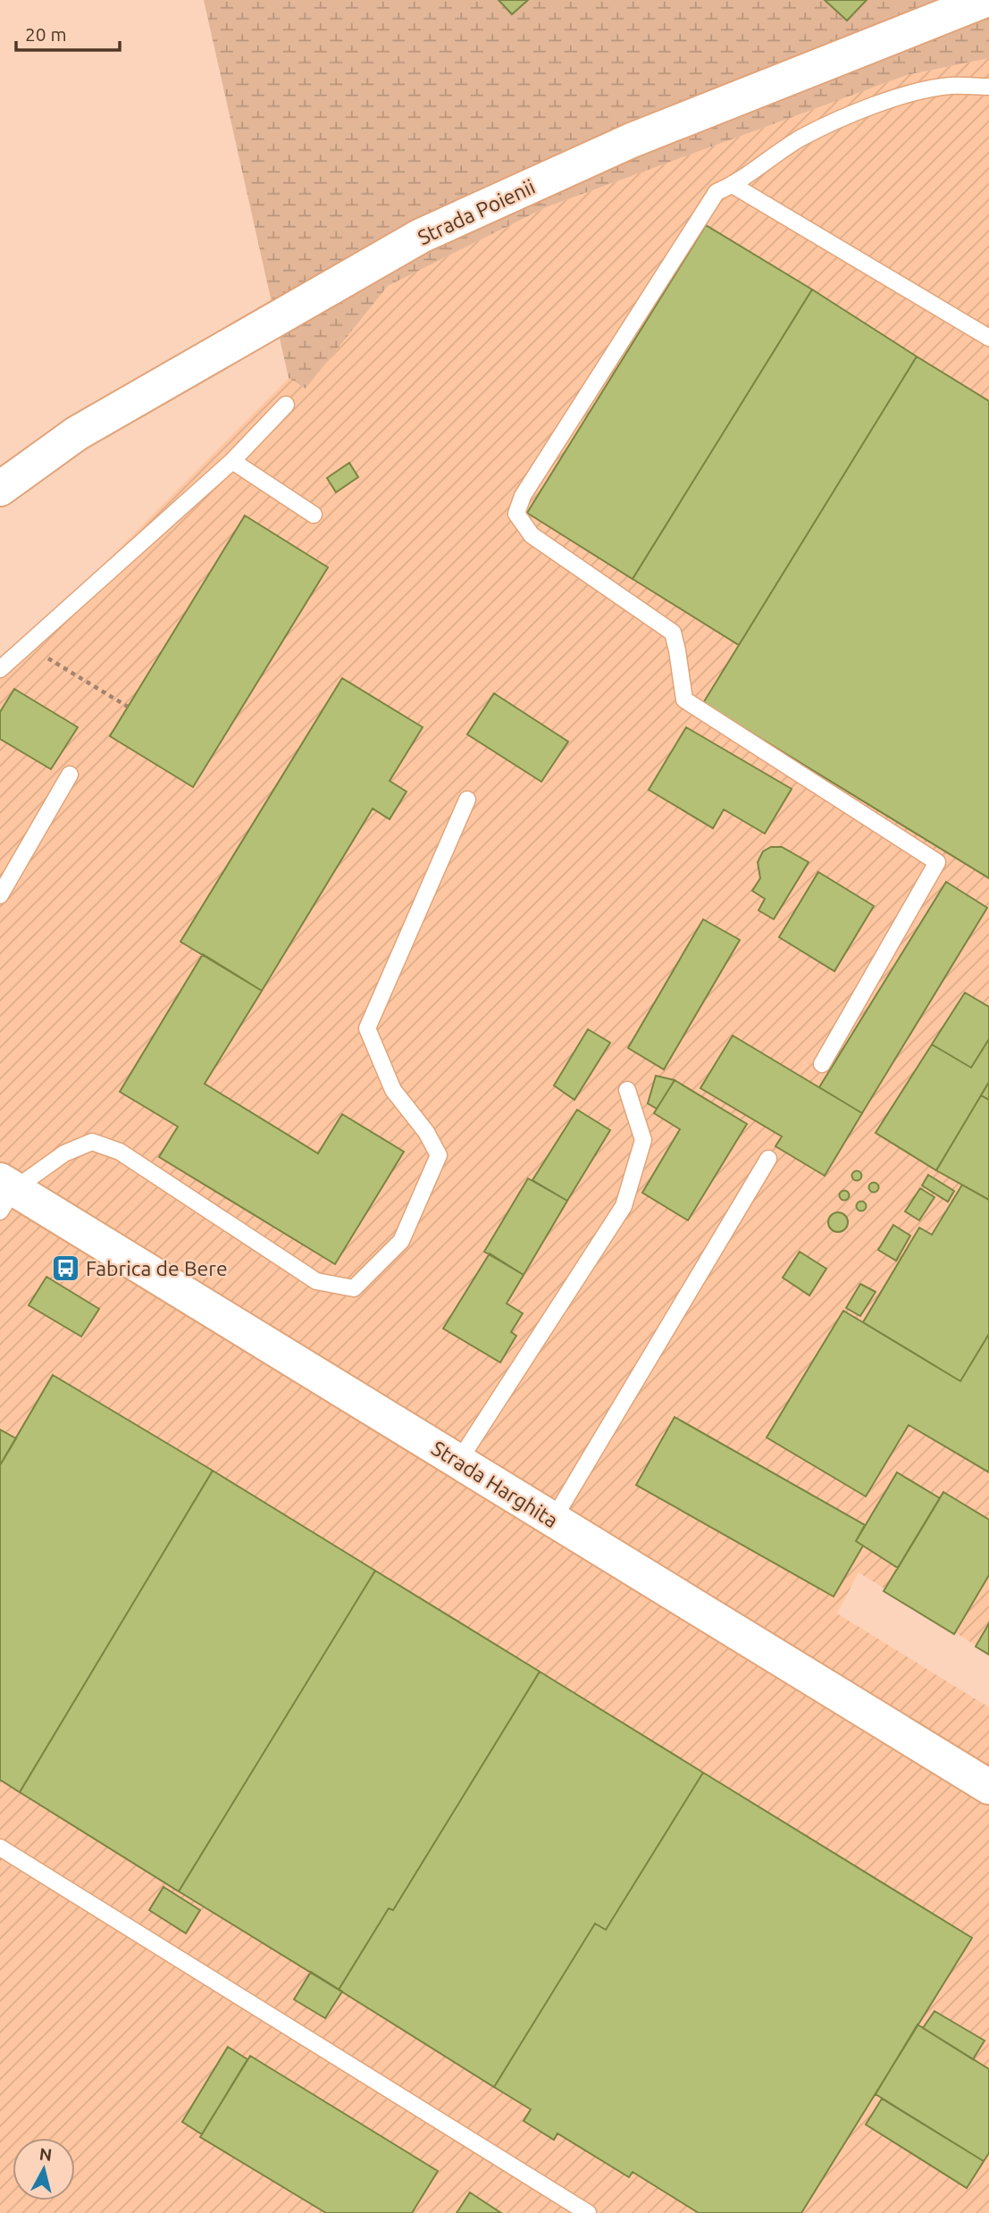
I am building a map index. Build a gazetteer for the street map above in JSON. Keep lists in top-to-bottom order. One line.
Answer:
{"streets":{"main road":["Strada Poienii","Strada Harghita"]},"places":{"bus stop":["Fabrica de Bere"]},"scale_bar":"20 m","north":"top"}
